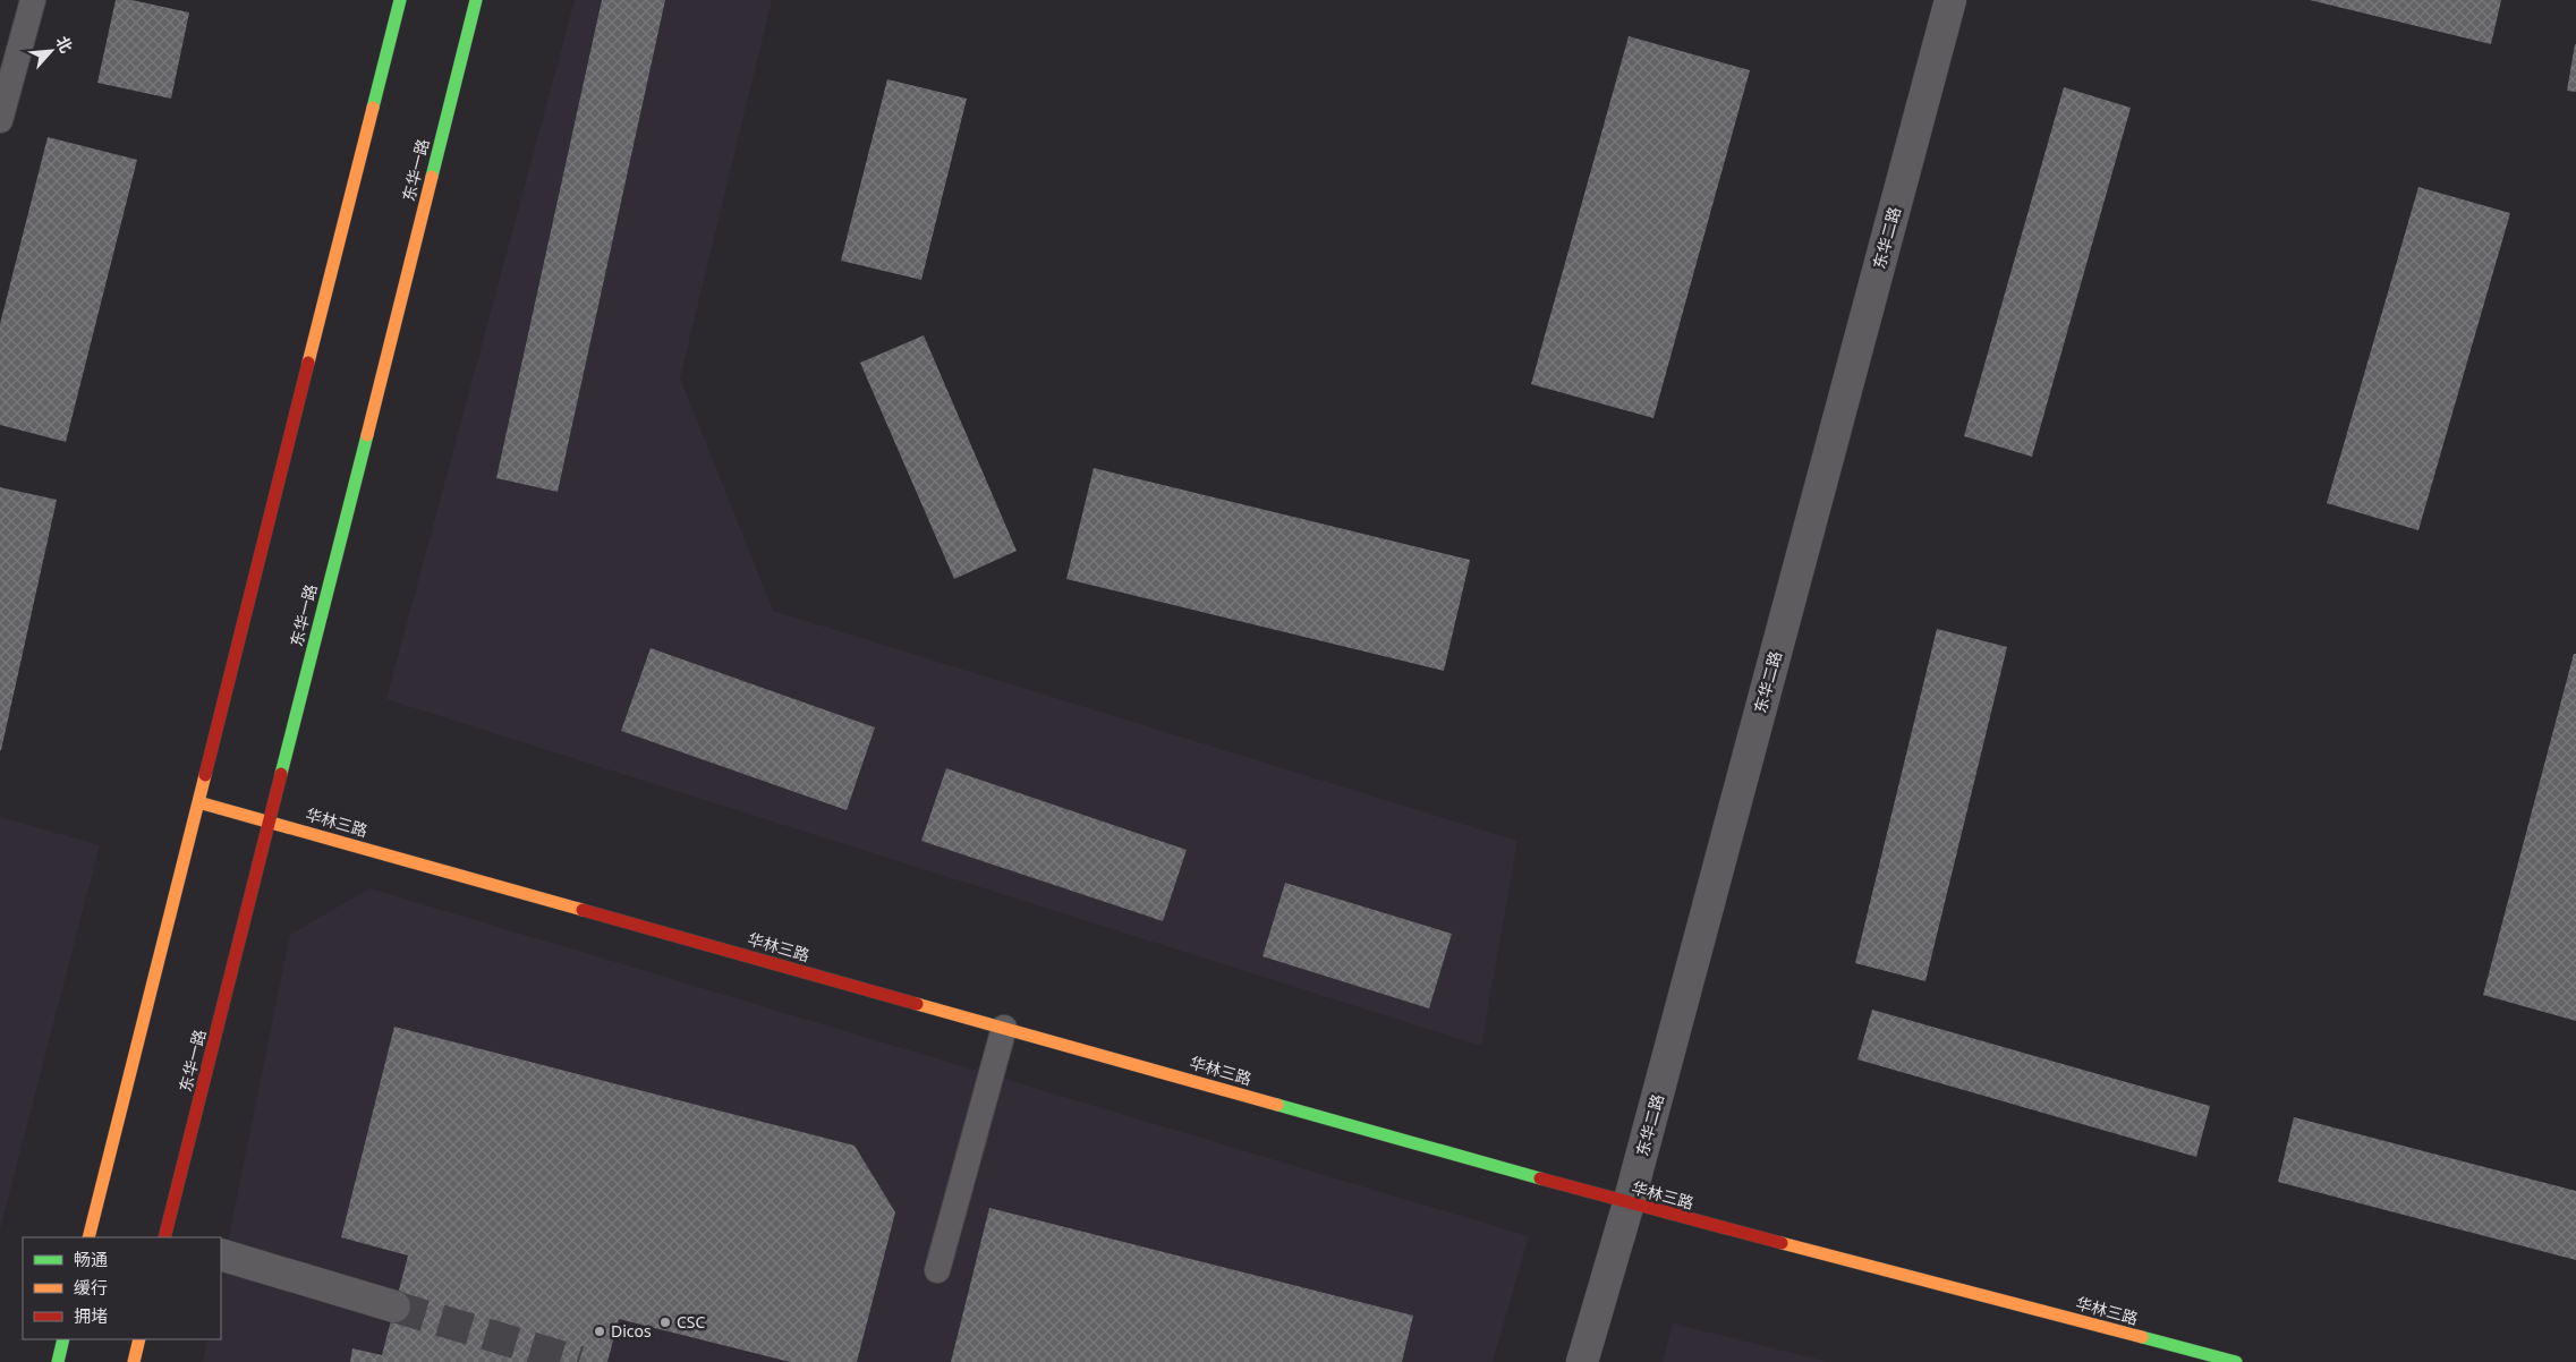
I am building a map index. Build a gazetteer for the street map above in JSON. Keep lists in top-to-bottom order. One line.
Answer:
{"streets":{"street":["东华一路","东华二路","华林三路"]},"crossings":[["东华一路","华林三路"],["东华二路","华林三路"]],"places":["CSC","Dicos"],"legend":["畅通","缓行","拥堵"],"north":"top right"}
